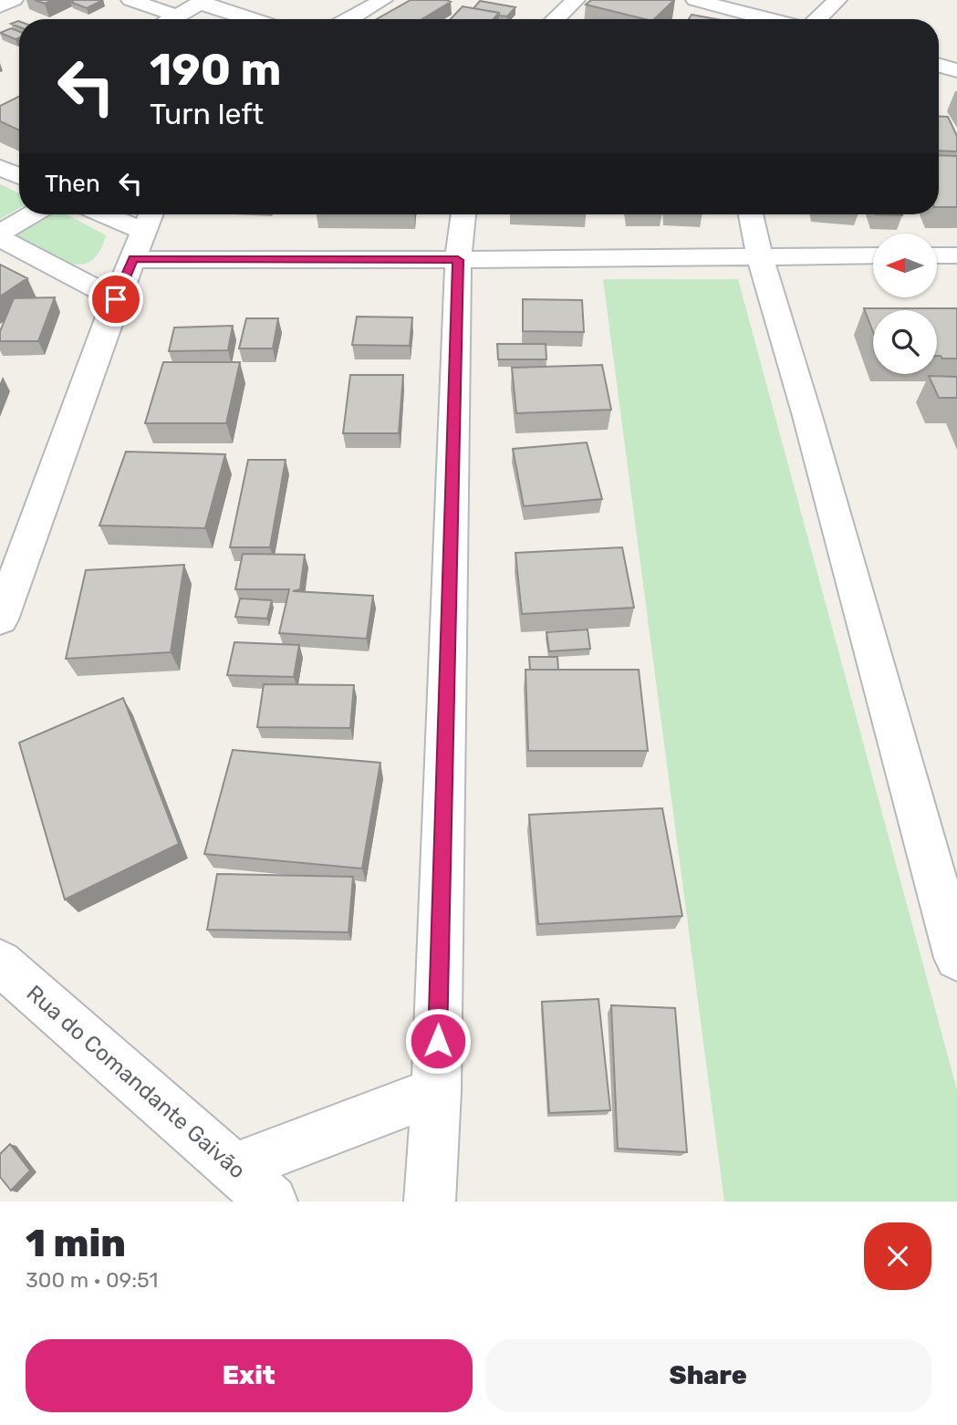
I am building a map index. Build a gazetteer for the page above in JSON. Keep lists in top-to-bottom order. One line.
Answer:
{"streets":{"street":["Rua do Comandante Gaivão"]},"north":"left","page":{"turn":["190 m","Turn left"],"then":"Then","heading":["1 min","300 m · 09:51"],"buttons":["Exit","Share"]}}
